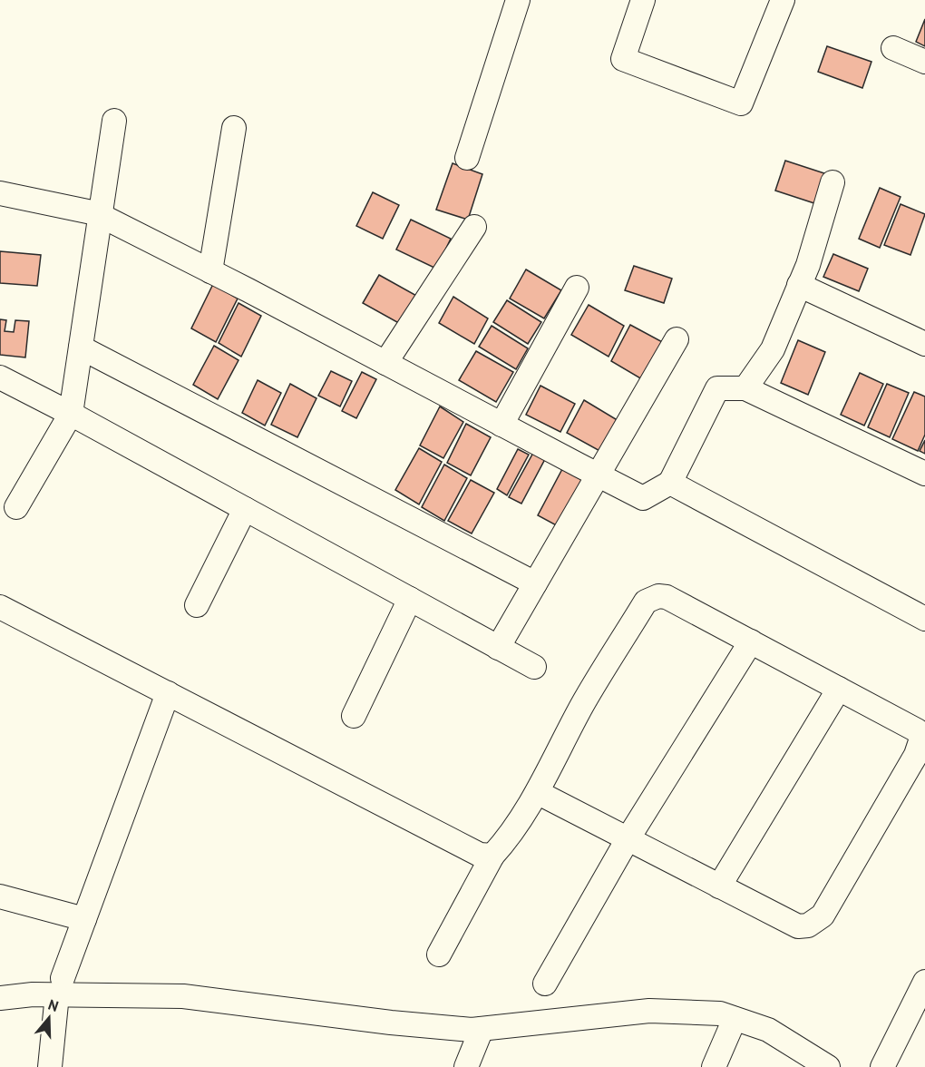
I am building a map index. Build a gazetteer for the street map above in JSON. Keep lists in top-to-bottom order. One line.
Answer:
{"north":"top"}
